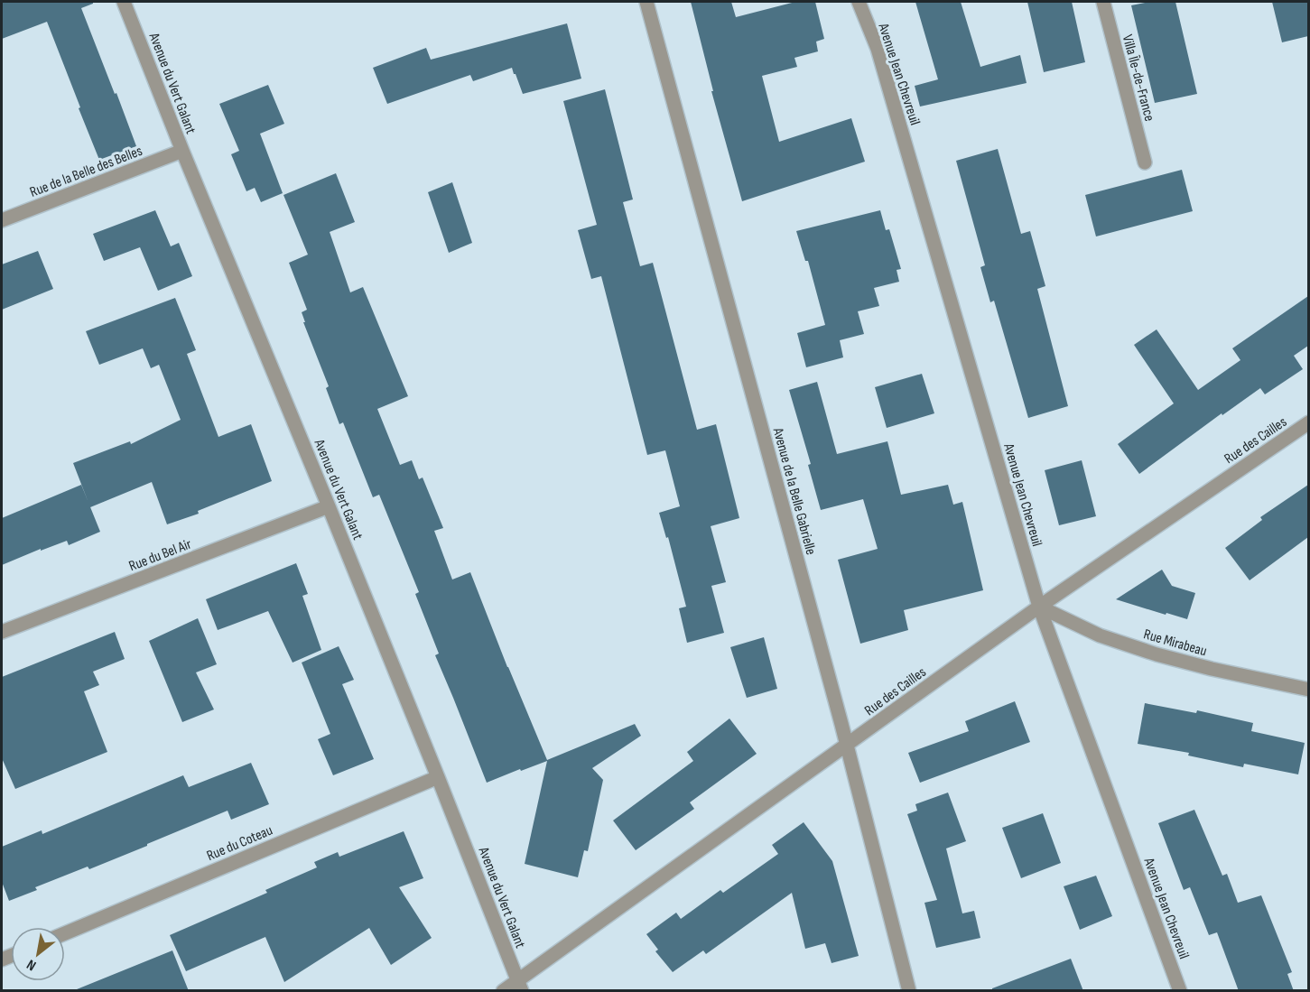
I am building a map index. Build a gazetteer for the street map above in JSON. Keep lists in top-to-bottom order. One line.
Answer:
{"streets":{"street":["Avenue Jean Chevreuil","Villa Île-de-France","Avenue du Vert Galant","Rue de la Belle des Belles","Rue des Cailles","Avenue de la Belle Gabrielle","Rue du Bel Air","Rue Mirabeau","Rue du Coteau"]},"crossings":[["Avenue Jean Chevreuil","Rue des Cailles"],["Avenue Jean Chevreuil","Rue Mirabeau"],["Avenue du Vert Galant","Rue de la Belle des Belles"],["Avenue du Vert Galant","Rue des Cailles"],["Avenue du Vert Galant","Rue du Bel Air"],["Avenue du Vert Galant","Rue du Coteau"],["Rue des Cailles","Avenue de la Belle Gabrielle"],["Rue des Cailles","Rue Mirabeau"]],"north":"bottom left"}
